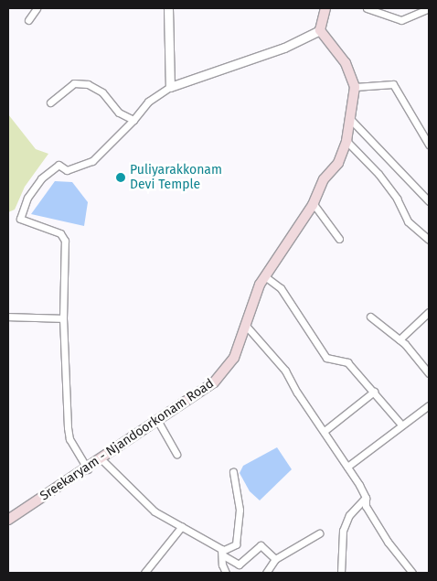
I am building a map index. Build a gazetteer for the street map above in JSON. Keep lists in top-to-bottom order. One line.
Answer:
{"streets":{"main road":["Sreekaryam - Njandoorkonam Road"]},"places":["Puliyarakkonam Devi Temple"]}
